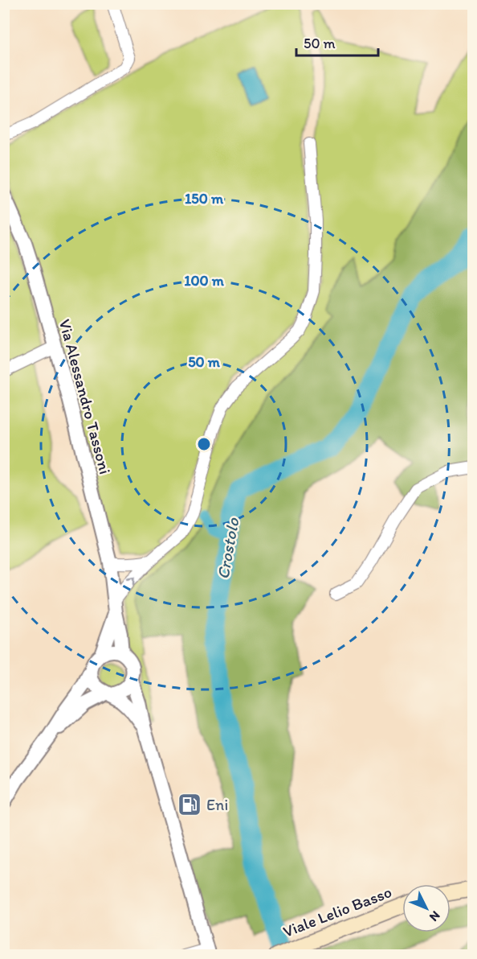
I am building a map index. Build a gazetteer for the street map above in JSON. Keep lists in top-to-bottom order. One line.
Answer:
{"streets":{"main road":["Viale Lelio Basso"],"street":["Via Alessandro Tassoni"]},"water":["Crostolo"],"places":{"fuel station":["Eni"]},"scale_bar":"50 m","north":"bottom right","rings":["150 m","100 m","50 m"]}
